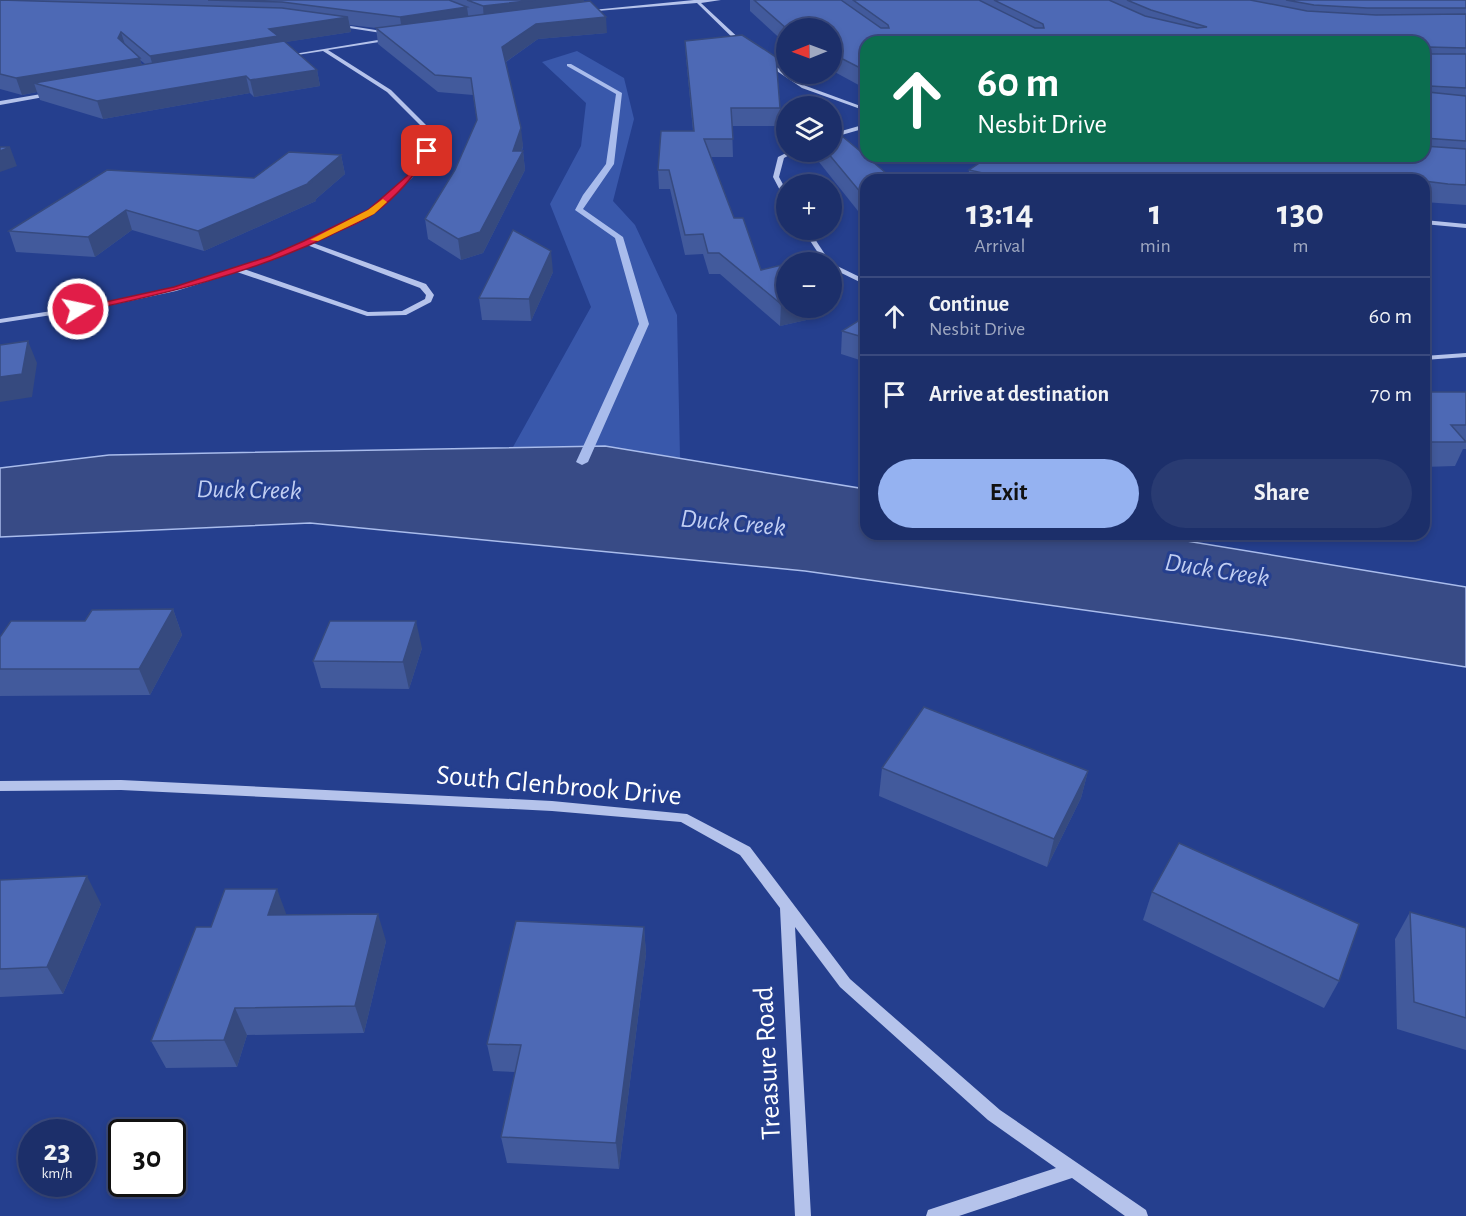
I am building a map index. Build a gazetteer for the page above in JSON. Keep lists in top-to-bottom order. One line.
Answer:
{"streets":{"street":["South Glenbrook Drive","Treasure Road"]},"crossings":[["South Glenbrook Drive","Treasure Road"]],"water":["Duck Creek"],"north":"left","page":{"map_buttons":["+","−"],"turn":["60 m","Nesbit Drive"],"eta":["13:14","Arrival","1","min","130","m"],"list":[{"name":"Continue","note":"Nesbit Drive","value":"60 m"},{"name":"Arrive at destination","value":"70 m"}],"buttons":["Exit","Share"],"speed":"23 km/h","limit":"30"}}
